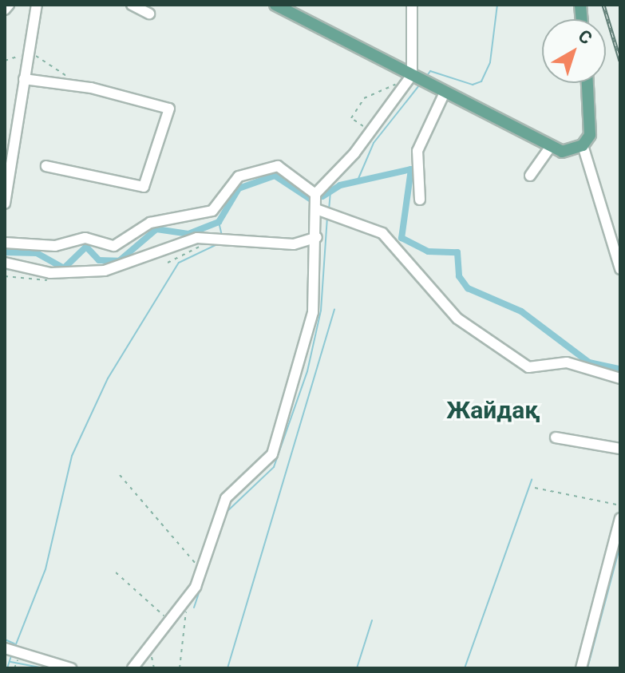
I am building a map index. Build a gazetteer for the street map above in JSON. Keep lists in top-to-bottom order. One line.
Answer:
{"districts":["Жайдақ"],"north":"top right"}
